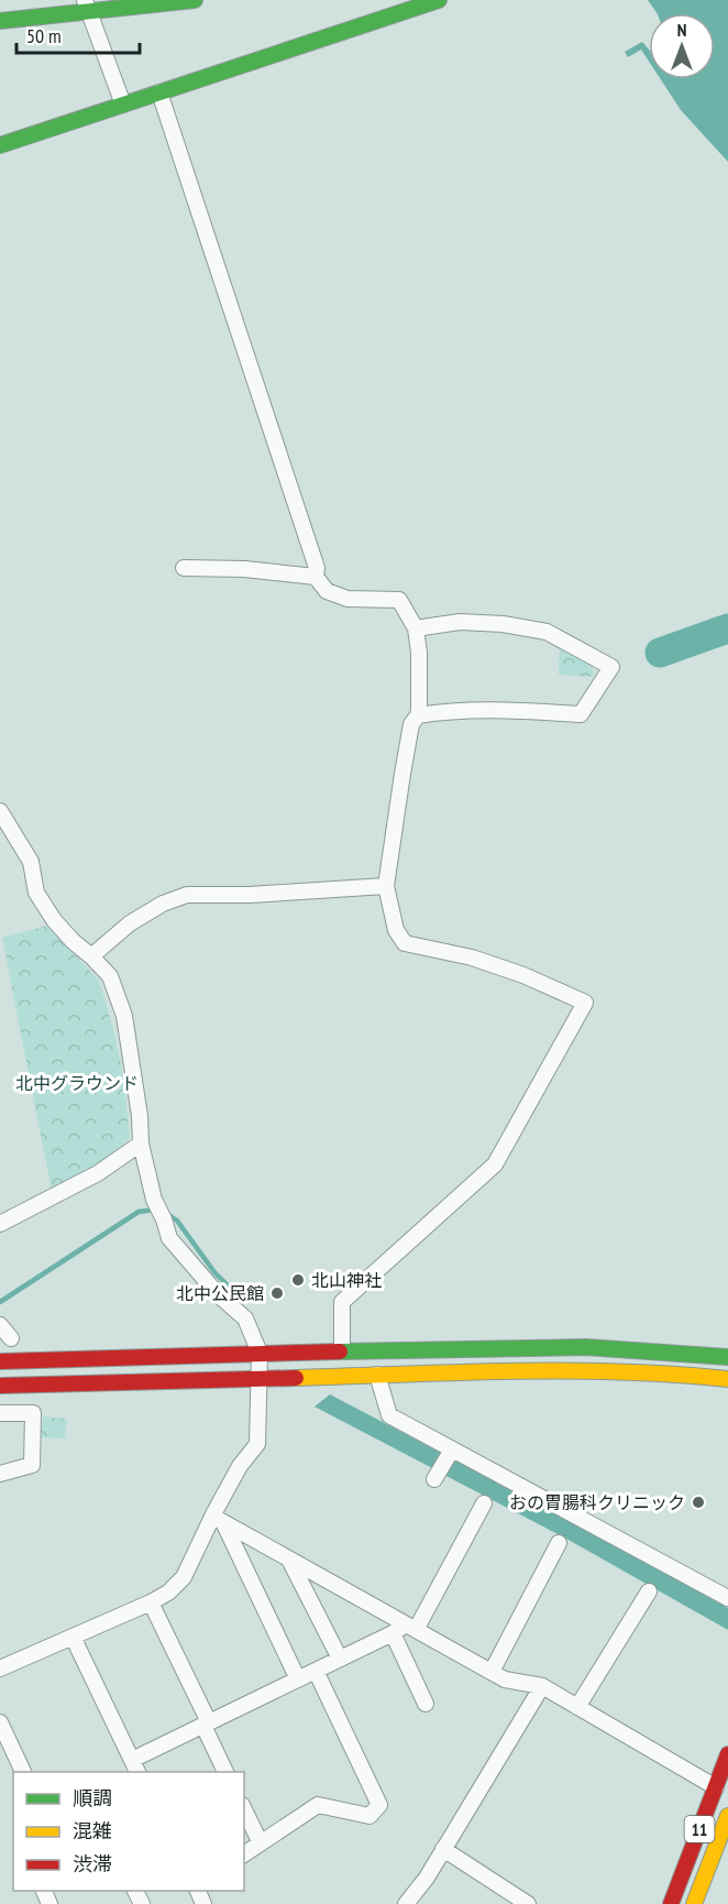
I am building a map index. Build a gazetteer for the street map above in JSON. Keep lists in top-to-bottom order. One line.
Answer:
{"streets":{"street":["11"]},"parks":["北中グラウンド"],"places":["北山神社","北中公民館","おの胃腸科クリニック"],"legend":["順調","混雑","渋滞"],"scale_bar":"50 m","north":"top"}
